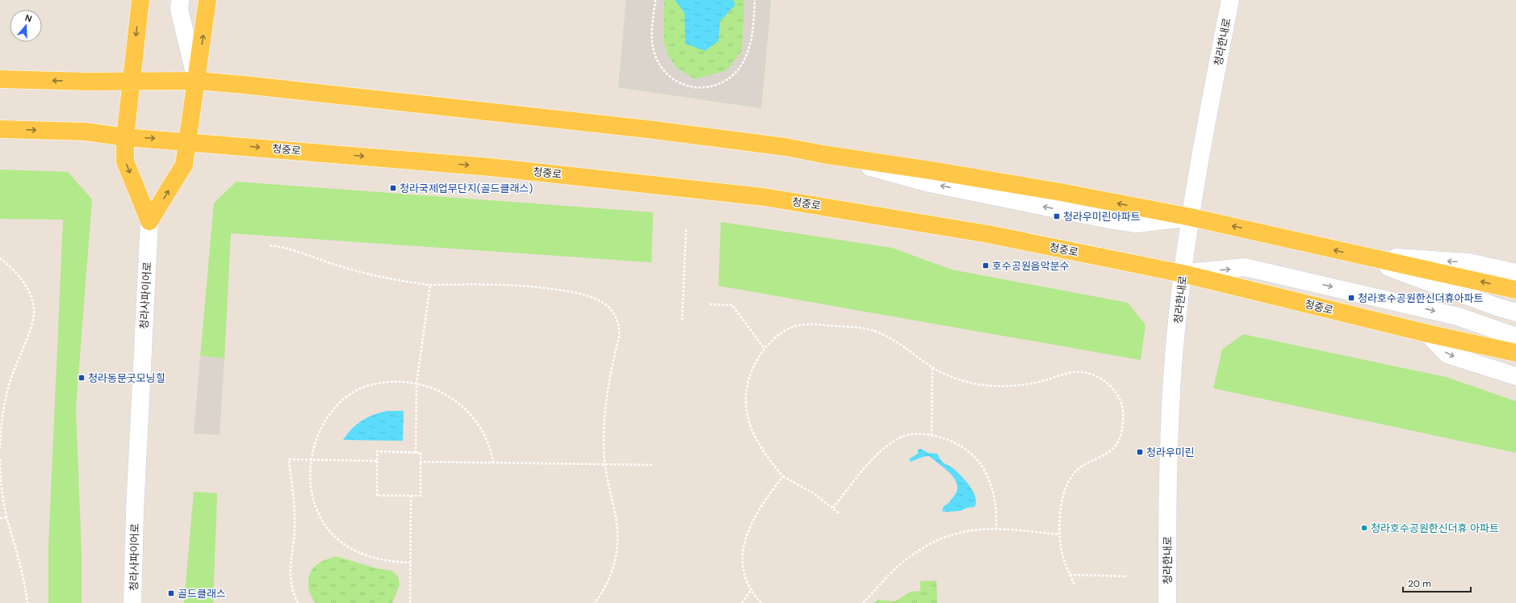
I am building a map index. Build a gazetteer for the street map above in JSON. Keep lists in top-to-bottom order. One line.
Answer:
{"streets":{"main road":["청중로","청라사파이어로"],"street":["청라한내로"]},"crossings":[["청라한내로","청중로"],["청중로","청라사파이어로"]],"places":{"transit":["청라국제업무단지(골드클래스)","청라우미린아파트","호수공원음악분수","청라호수공원한신더휴아파트","청라동문굿모닝힐","청라우미린","골드클래스"],"other":["청라호수공원한신더휴 아파트"]},"scale_bar":"20 m","north":"top"}
